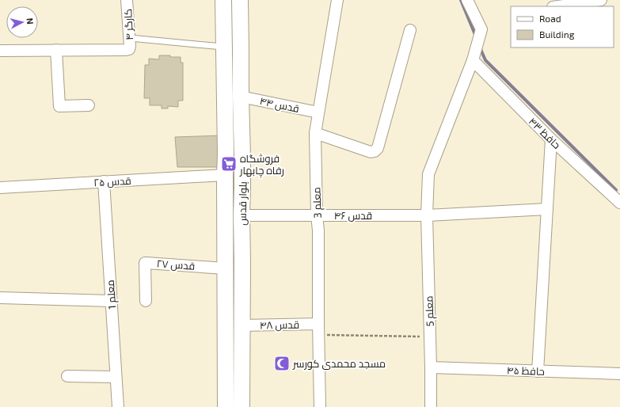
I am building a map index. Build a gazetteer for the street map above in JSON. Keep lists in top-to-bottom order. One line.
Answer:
{"streets":{"main road":["بلوار قدس"],"street":["کارگر ۴","قدس ۴۴","حافظ ۴۳","قدس ۲۵","معلم 3","قدس ۴۶","قدس ۲۷","معلم 1","معلم 5","قدس ۴۸","حافظ ۴۵"]},"crossings":[["قدس ۴۴","معلم 3"],["قدس ۴۴","بلوار قدس"],["حافظ ۴۳","معلم 5"],["قدس ۲۵","بلوار قدس"],["قدس ۲۵","معلم 1"],["معلم 3","قدس ۴۶"],["معلم 3","قدس ۴۸"],["بلوار قدس","قدس ۴۶"],["بلوار قدس","قدس ۲۷"],["بلوار قدس","قدس ۴۸"],["قدس ۴۶","معلم 5"],["معلم 5","حافظ ۴۵"]],"places":{"supermarket":["فروشگاه رفاه چابهار"],"mosque":["مسجد محمدی کورسر"]},"legend":["Road","Building"],"north":"right"}
